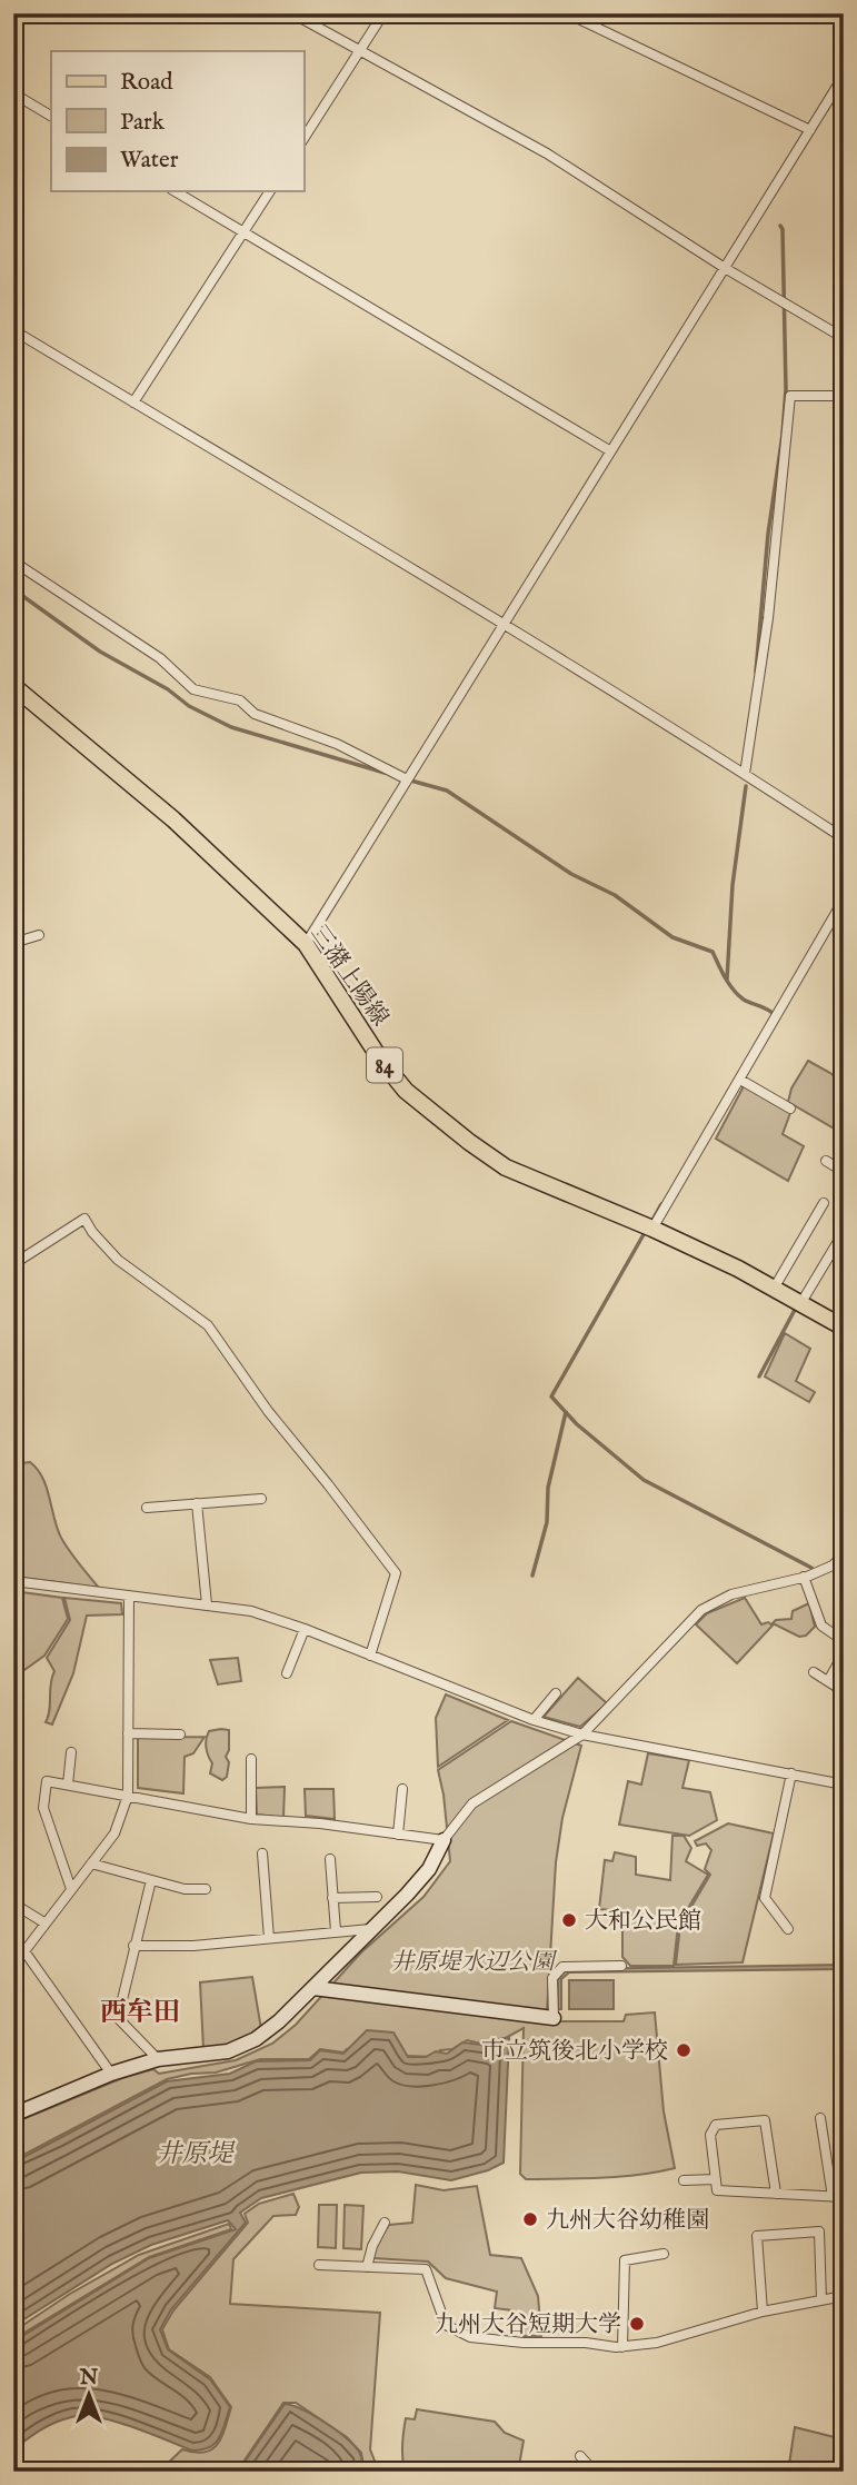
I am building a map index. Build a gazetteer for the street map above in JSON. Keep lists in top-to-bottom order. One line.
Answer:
{"streets":{"main road":["三潴上陽線","84"]},"districts":["西牟田"],"water":["井原堤"],"parks":["井原堤水辺公園"],"places":["大和公民館","市立筑後北小学校","九州大谷幼稚園","九州大谷短期大学"],"legend":["Road","Park","Water"],"north":"top"}
